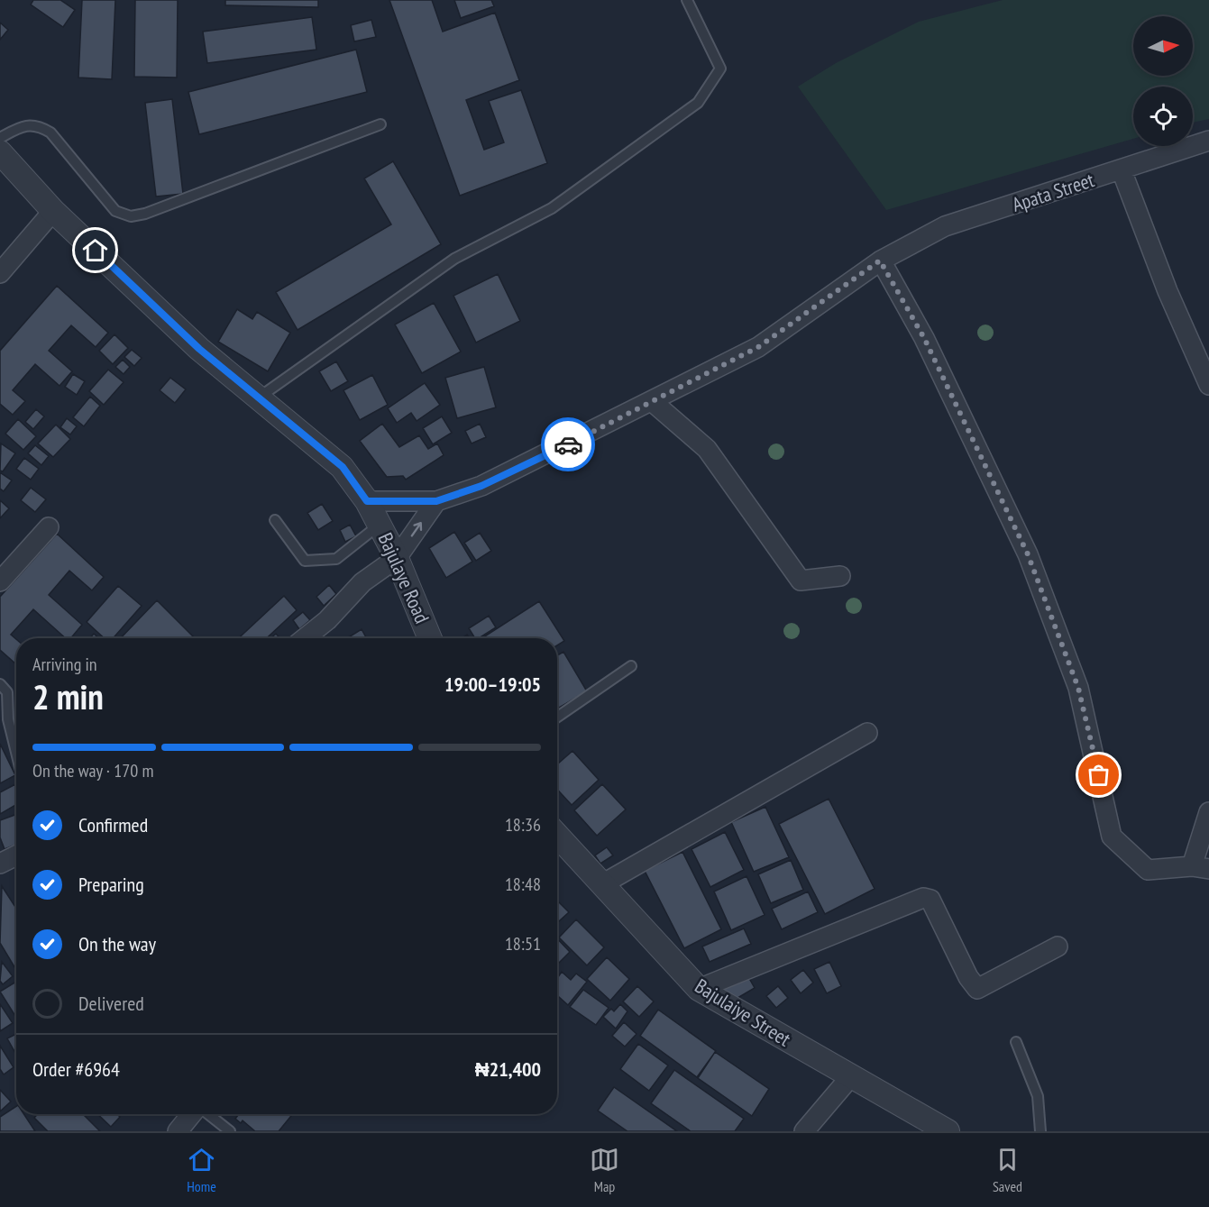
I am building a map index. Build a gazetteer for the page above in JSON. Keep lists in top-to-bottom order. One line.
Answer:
{"streets":{"street":["Apata Street","Bajulaye Road","Bajulaiye Street"]},"crossings":[["Apata Street","Bajulaye Road"]],"north":"right","page":{"heading":["2 min","Arriving in","19:00–19:05"],"panel":["Order #6964","₦21,400"],"bar":"On the way · 170 m","list":[["Confirmed","18:36"],["Preparing","18:48"],["On the way","18:51"],"Delivered"],"tabs":["Home","Map","Saved"]}}
